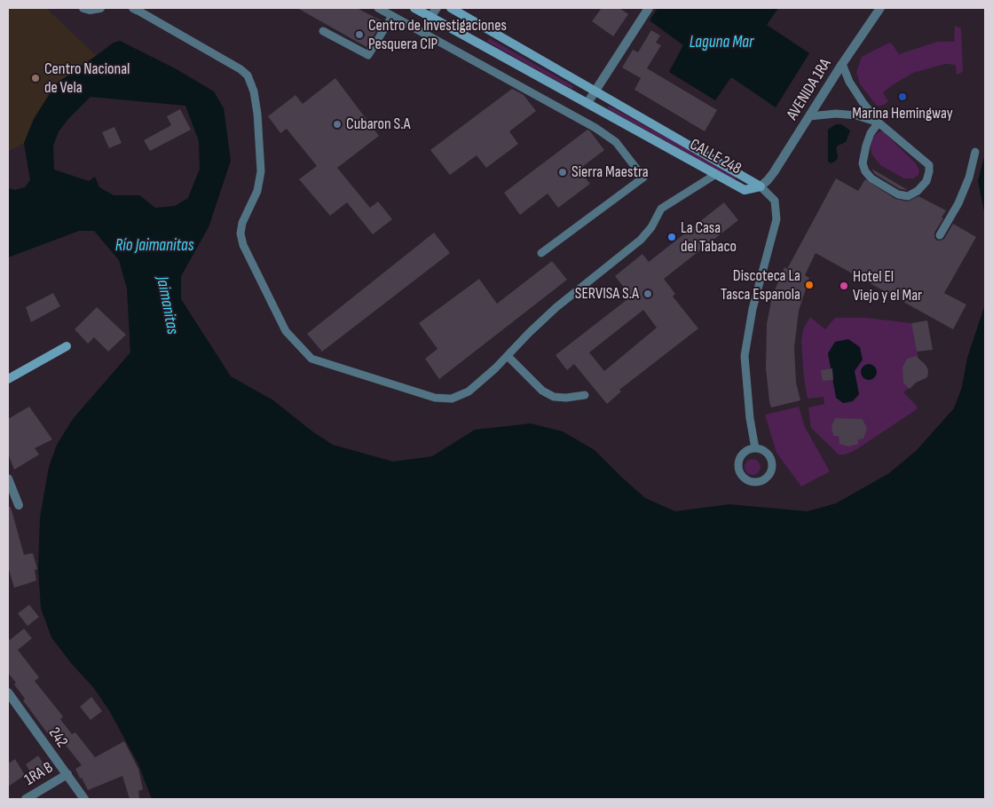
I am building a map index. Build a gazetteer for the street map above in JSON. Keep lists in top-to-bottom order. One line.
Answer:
{"streets":{"street":["AVENIDA 1RA","CALLE 248","242","1RA B"]},"crossings":[["AVENIDA 1RA","CALLE 248"],["242","1RA B"]],"water":["Laguna Mar","Río Jaimanitas","Jaimanitas"],"places":["Centro de Investigaciones Pesquera CIP","Centro Nacional de Vela","Marina Hemingway","Cubaron S.A","Sierra Maestra","La Casa del Tabaco","Discoteca La Tasca Espanola","Hotel El Viejo y el Mar","SERVISA S.A"]}
